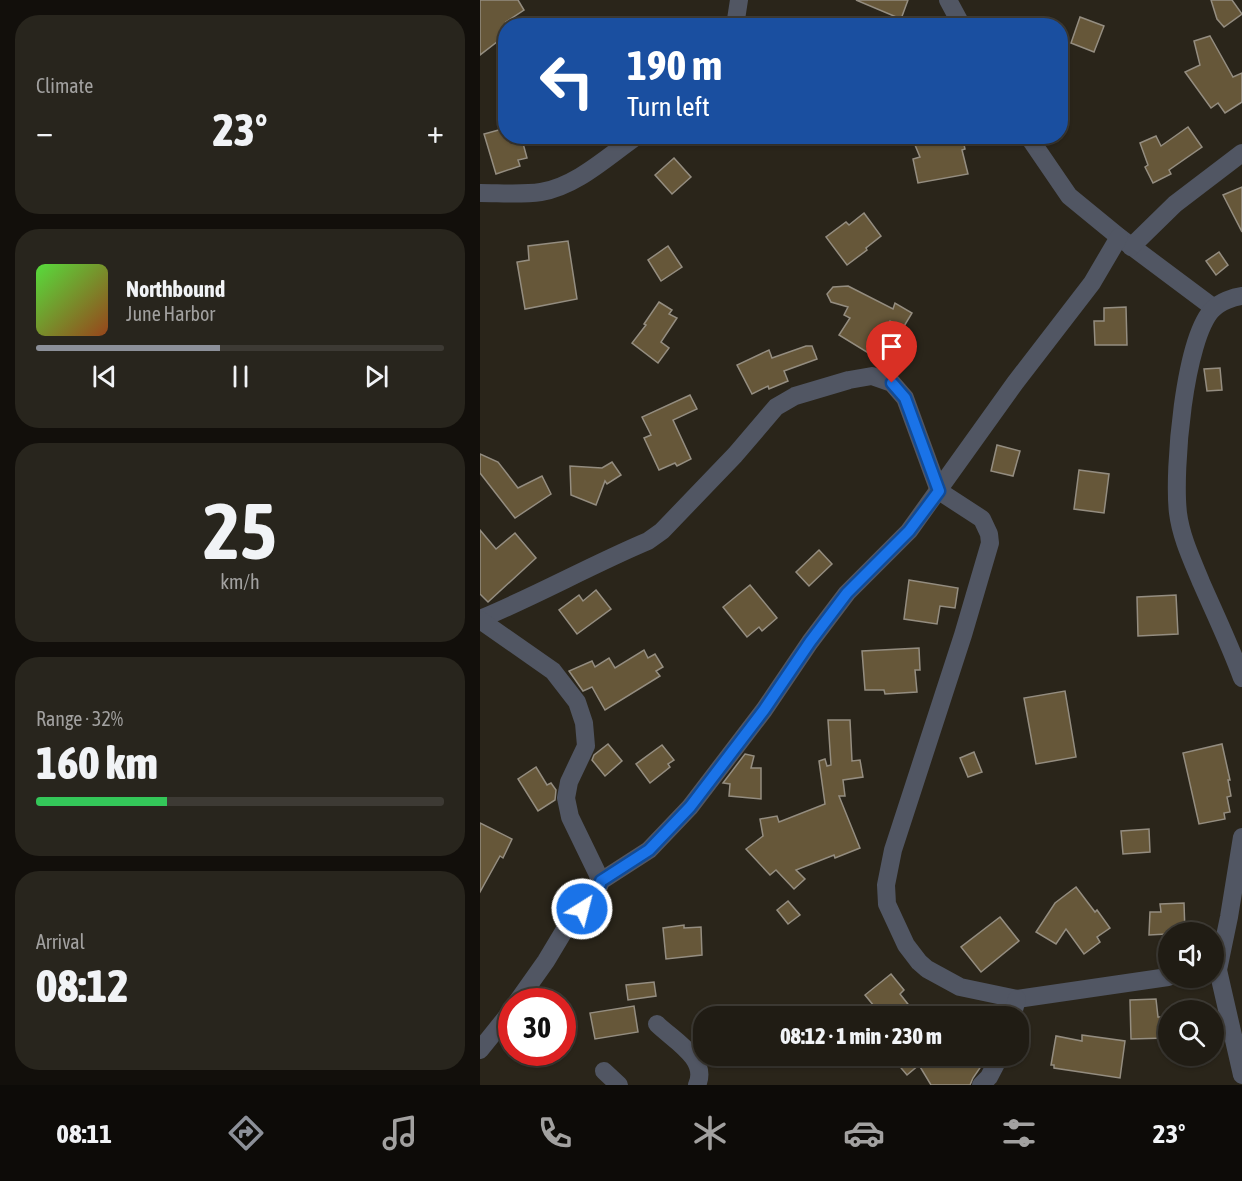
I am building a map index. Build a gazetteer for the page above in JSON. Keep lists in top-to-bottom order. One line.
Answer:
{"page":{"tile":["Climate",["25","km/h"],["Range · 32%","160 km"],["Arrival","08:12"]],"turn":["190 m","Turn left"],"heat":["−","23°","+"],"song":["Northbound","June Harbor"],"limit":"30","trip":"08:12 · 1 min · 230 m","tabs":["08:11","23°"]}}
